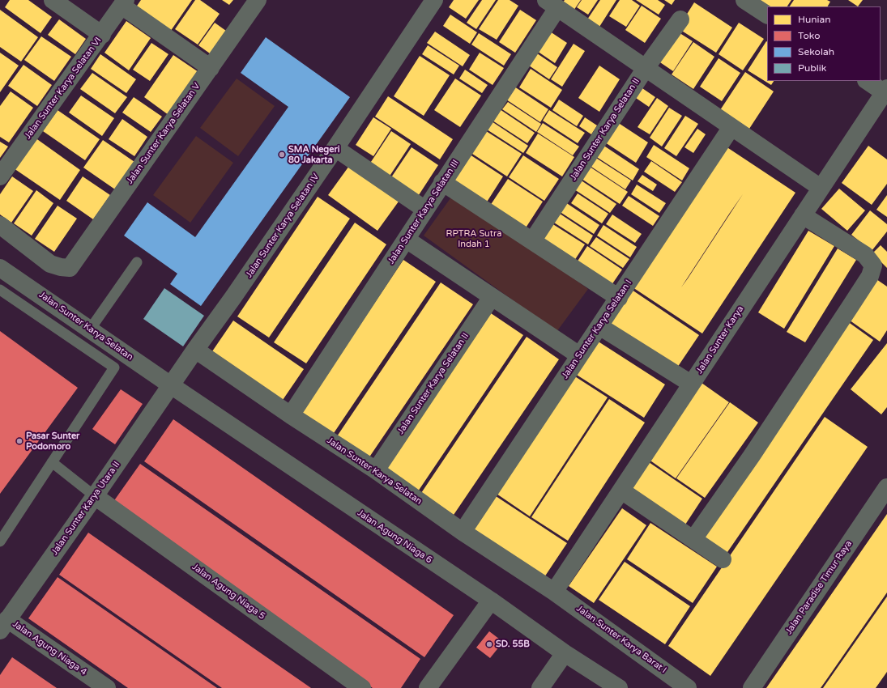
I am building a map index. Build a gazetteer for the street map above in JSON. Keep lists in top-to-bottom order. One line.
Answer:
{"streets":{"street":["Jalan Sunter Karya Selatan VI","Jalan Sunter Karya Selatan II","Jalan Sunter Karya Selatan V","Jalan Sunter Karya Selatan III","Jalan Sunter Karya Selatan IV","Jalan Sunter Karya Selatan","Jalan Sunter Karya Selatan I","Jalan Sunter Karya","Jalan Sunter Karya Utara II","Jalan Agung Niaga 6","Jalan Paradise Timur Raya","Jalan Agung Niaga 5","Jalan Sunter Karya Barat I","Jalan Agung Niaga 4"]},"crossings":[["Jalan Sunter Karya Selatan II","Jalan Sunter Karya Selatan"],["Jalan Sunter Karya Selatan III","Jalan Sunter Karya Selatan"],["Jalan Sunter Karya Selatan IV","Jalan Sunter Karya Selatan"],["Jalan Sunter Karya Selatan IV","Jalan Sunter Karya Utara II"],["Jalan Sunter Karya Selatan IV","Jalan Agung Niaga 6"],["Jalan Sunter Karya Selatan","Jalan Sunter Karya Selatan I"],["Jalan Sunter Karya Selatan","Jalan Sunter Karya"],["Jalan Sunter Karya Selatan","Jalan Sunter Karya Utara II"],["Jalan Sunter Karya Selatan","Jalan Agung Niaga 6"],["Jalan Sunter Karya Selatan","Jalan Sunter Karya Barat I"],["Jalan Sunter Karya","Jalan Sunter Karya Barat I"],["Jalan Sunter Karya Utara II","Jalan Agung Niaga 6"],["Jalan Sunter Karya Utara II","Jalan Agung Niaga 5"],["Jalan Sunter Karya Utara II","Jalan Agung Niaga 4"]],"parks":["RPTRA Sutra Indah 1"],"places":["SMA Negeri 80 Jakarta","Pasar Sunter Podomoro","SD. 55B"],"legend":["Hunian","Toko","Sekolah","Publik"]}
